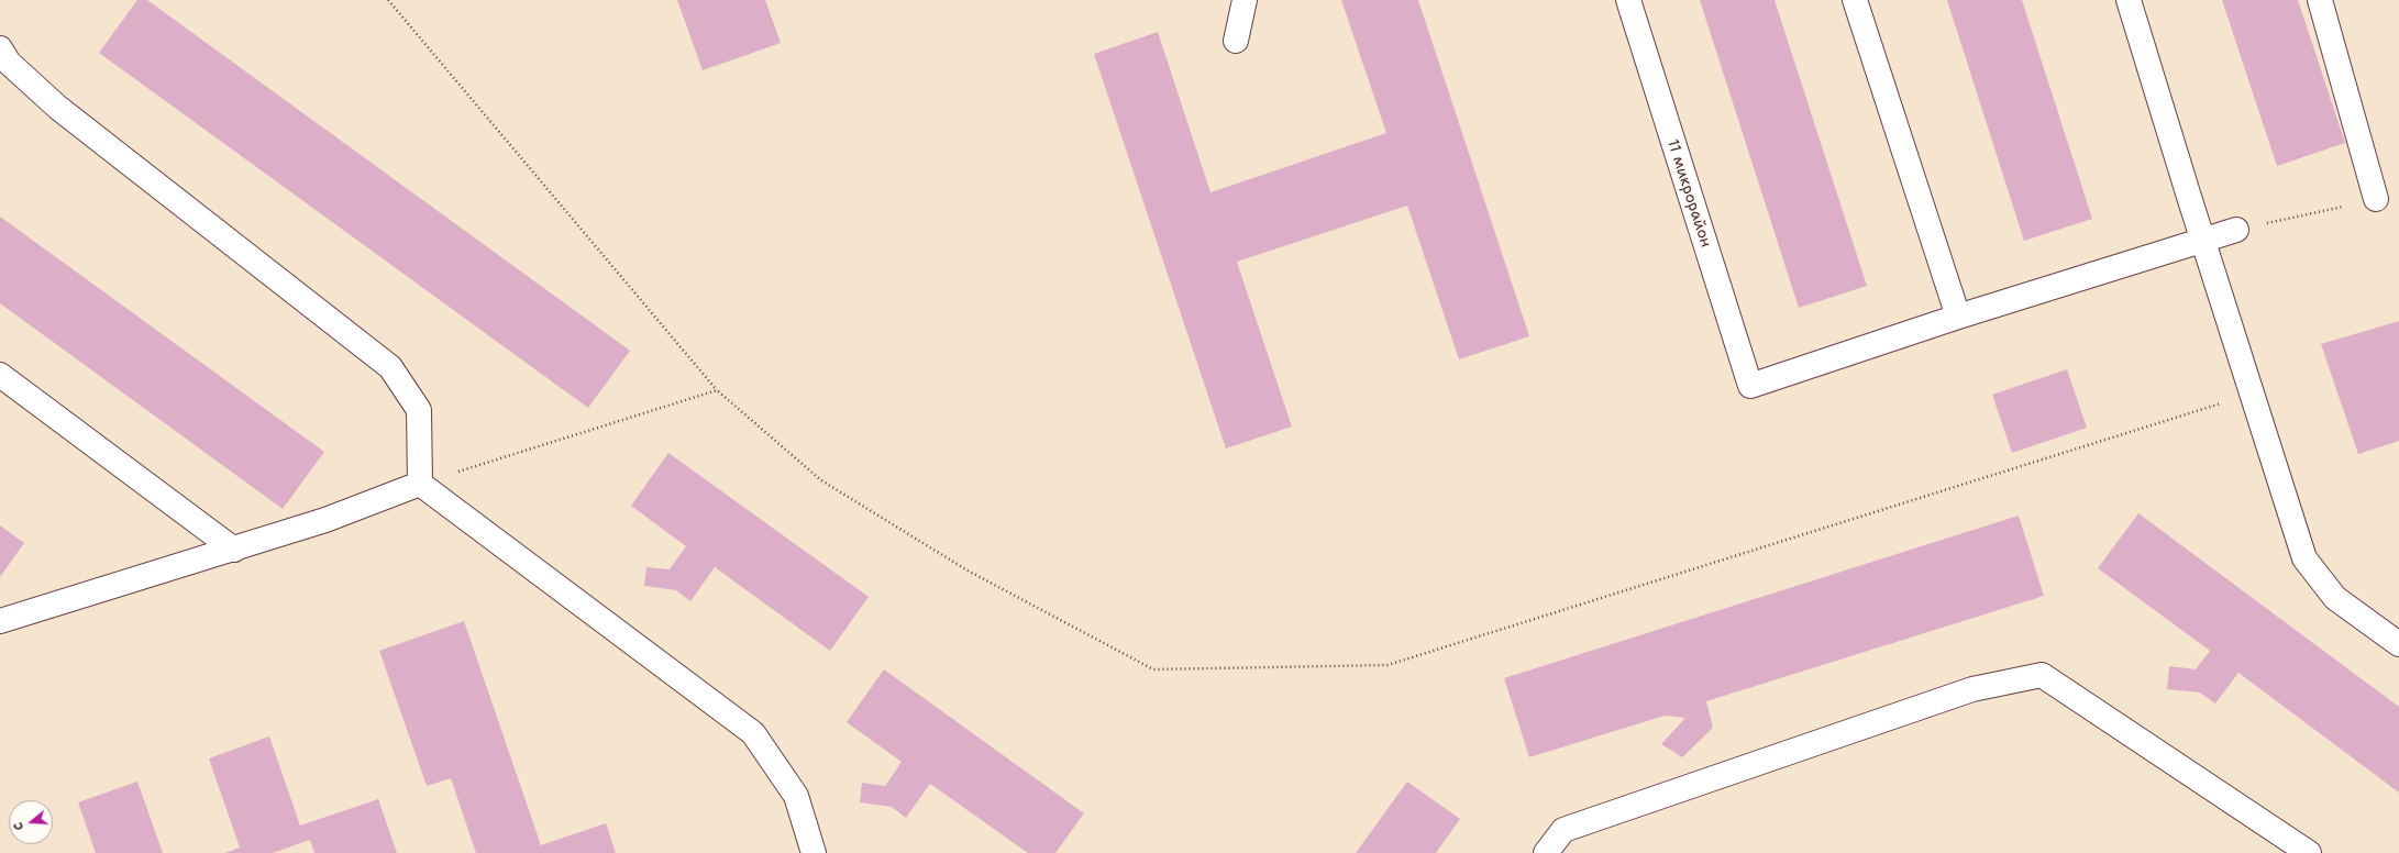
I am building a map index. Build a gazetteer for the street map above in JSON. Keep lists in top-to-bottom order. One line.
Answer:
{"streets":{"lane":["11 микрорайон"]},"north":"left"}
